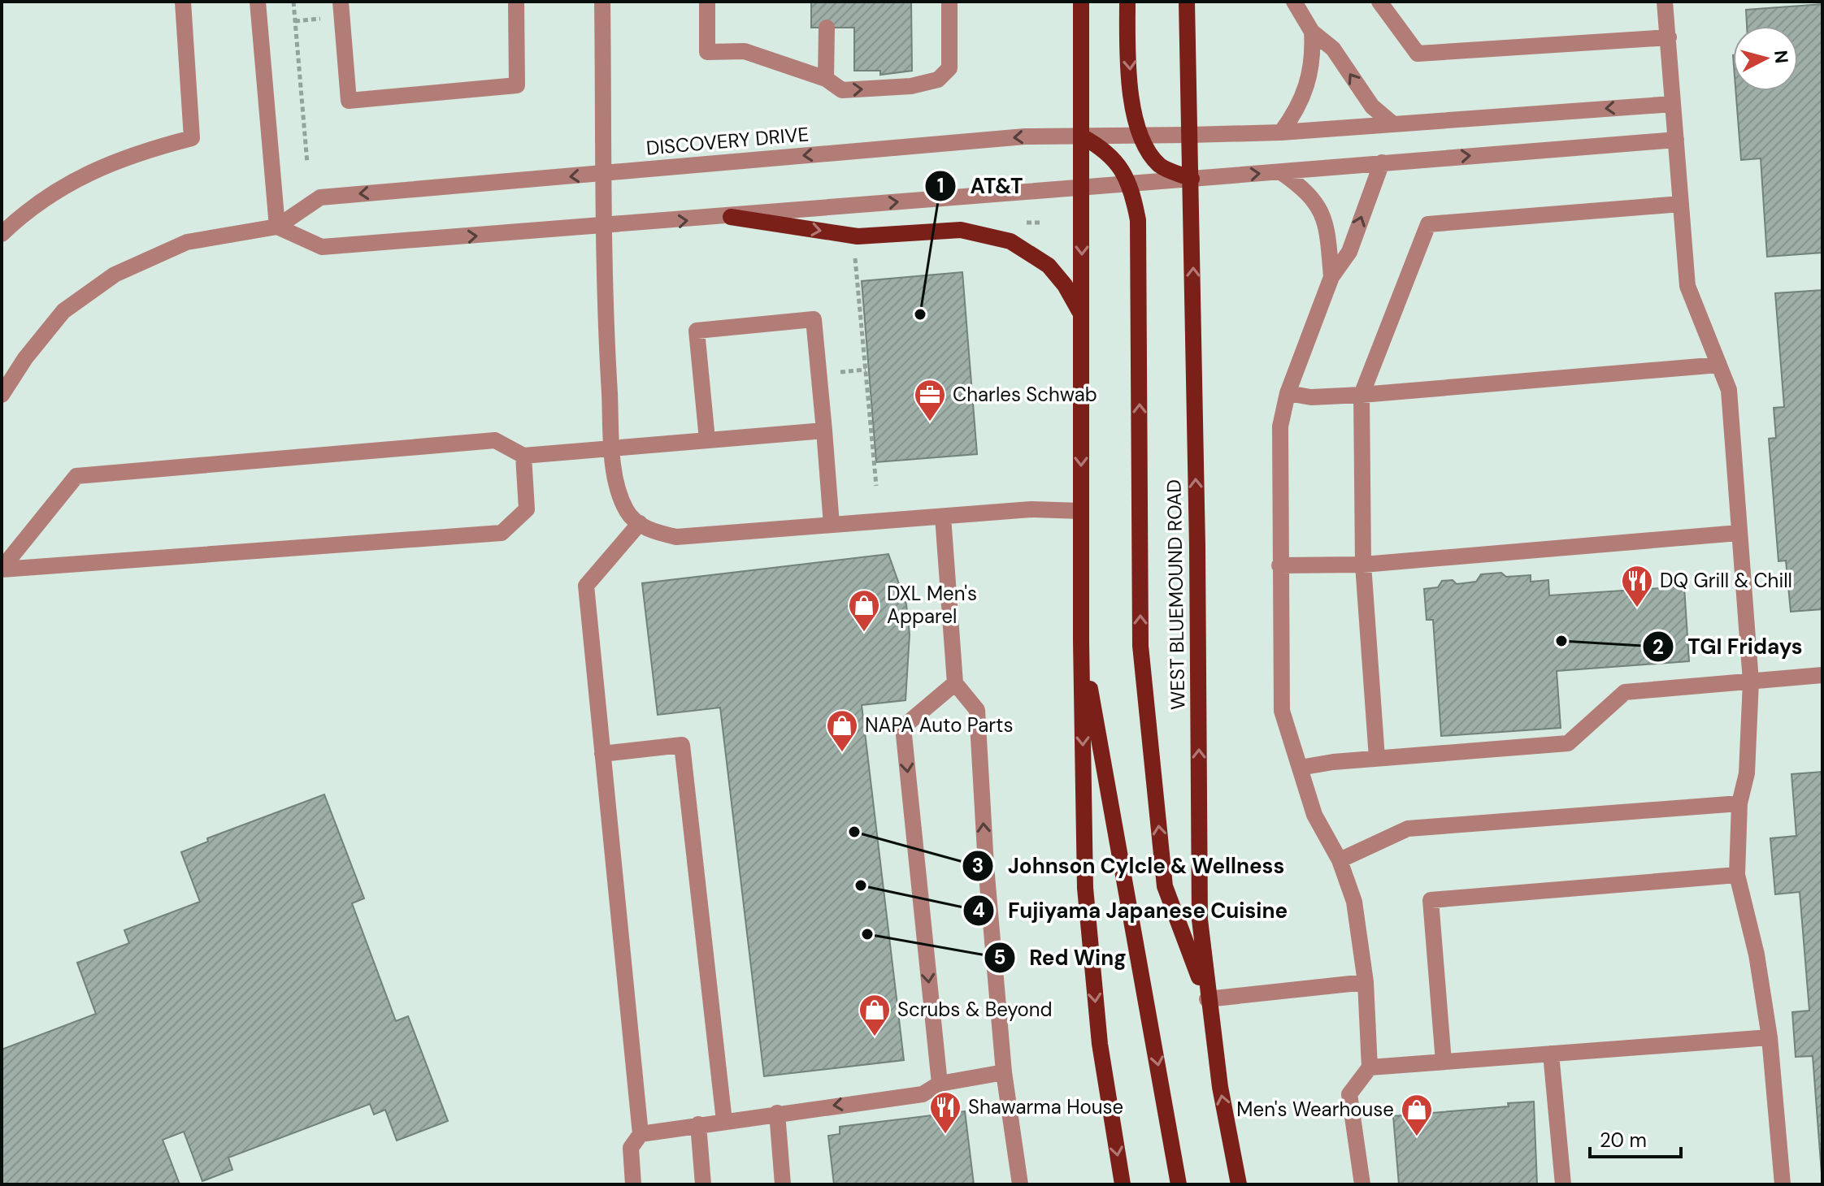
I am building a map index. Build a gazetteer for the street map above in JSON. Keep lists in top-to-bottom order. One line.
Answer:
{"streets":{"main road":["WEST BLUEMOUND ROAD"],"street":["DISCOVERY DRIVE"]},"crossings":[["DISCOVERY DRIVE","WEST BLUEMOUND ROAD"]],"places":{"other":["AT&T","TGI Fridays","Johnson Cylcle & Wellness","Fujiyama Japanese Cuisine","Red Wing"],"office":["Charles Schwab"],"restaurant":["DQ Grill & Chill","Shawarma House"],"shop":["DXL Men's Apparel","NAPA Auto Parts","Scrubs & Beyond","Men's Wearhouse"]},"scale_bar":"20 m","north":"right"}
